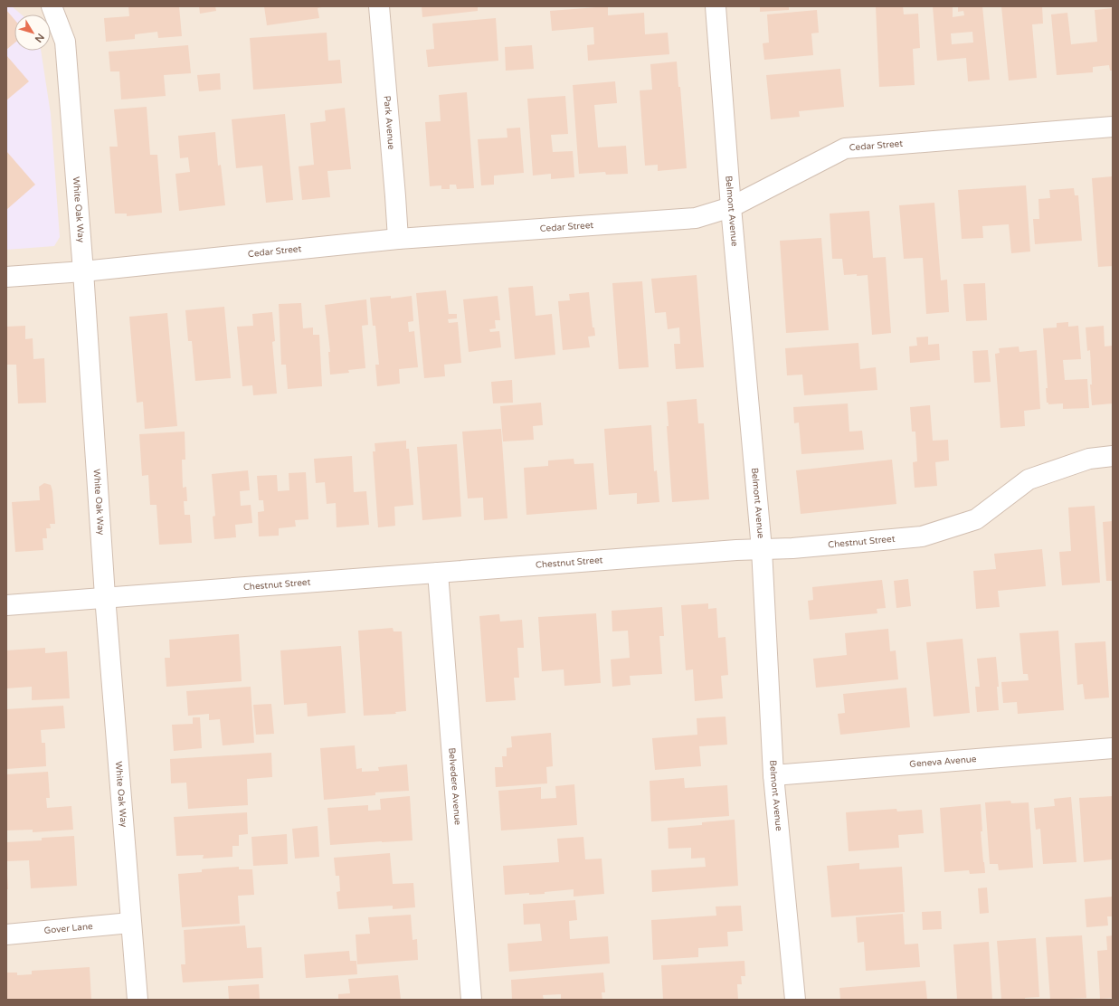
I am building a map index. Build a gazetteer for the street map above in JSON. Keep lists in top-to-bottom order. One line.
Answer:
{"streets":{"street":["Park Avenue","Cedar Street","White Oak Way","Belmont Avenue","Chestnut Street","Geneva Avenue","Belvedere Avenue","Gover Lane"]},"crossings":[["Park Avenue","Cedar Street"],["Cedar Street","White Oak Way"],["Cedar Street","Belmont Avenue"],["White Oak Way","Chestnut Street"],["White Oak Way","Gover Lane"],["Belmont Avenue","Chestnut Street"],["Belmont Avenue","Geneva Avenue"],["Chestnut Street","Belvedere Avenue"]],"north":"bottom right"}
